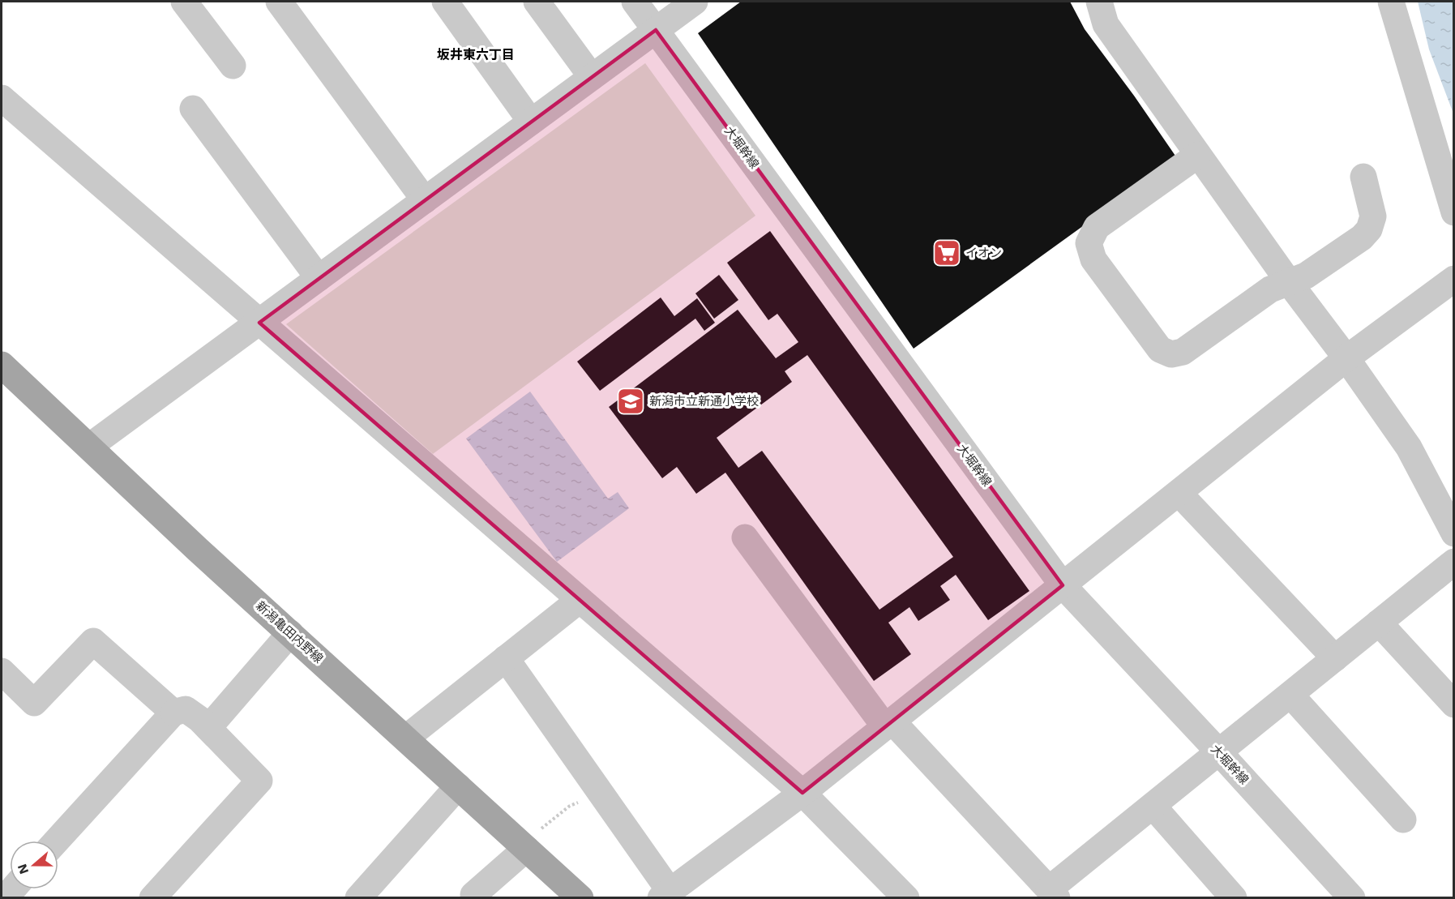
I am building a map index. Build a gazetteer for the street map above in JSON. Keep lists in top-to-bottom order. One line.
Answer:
{"streets":{"main road":["新潟亀田内野線"],"street":["大堀幹線"]},"districts":["坂井東六丁目"],"places":{"supermarket":["イオン"],"school or university":["新潟市立新通小学校"]},"north":"left"}
